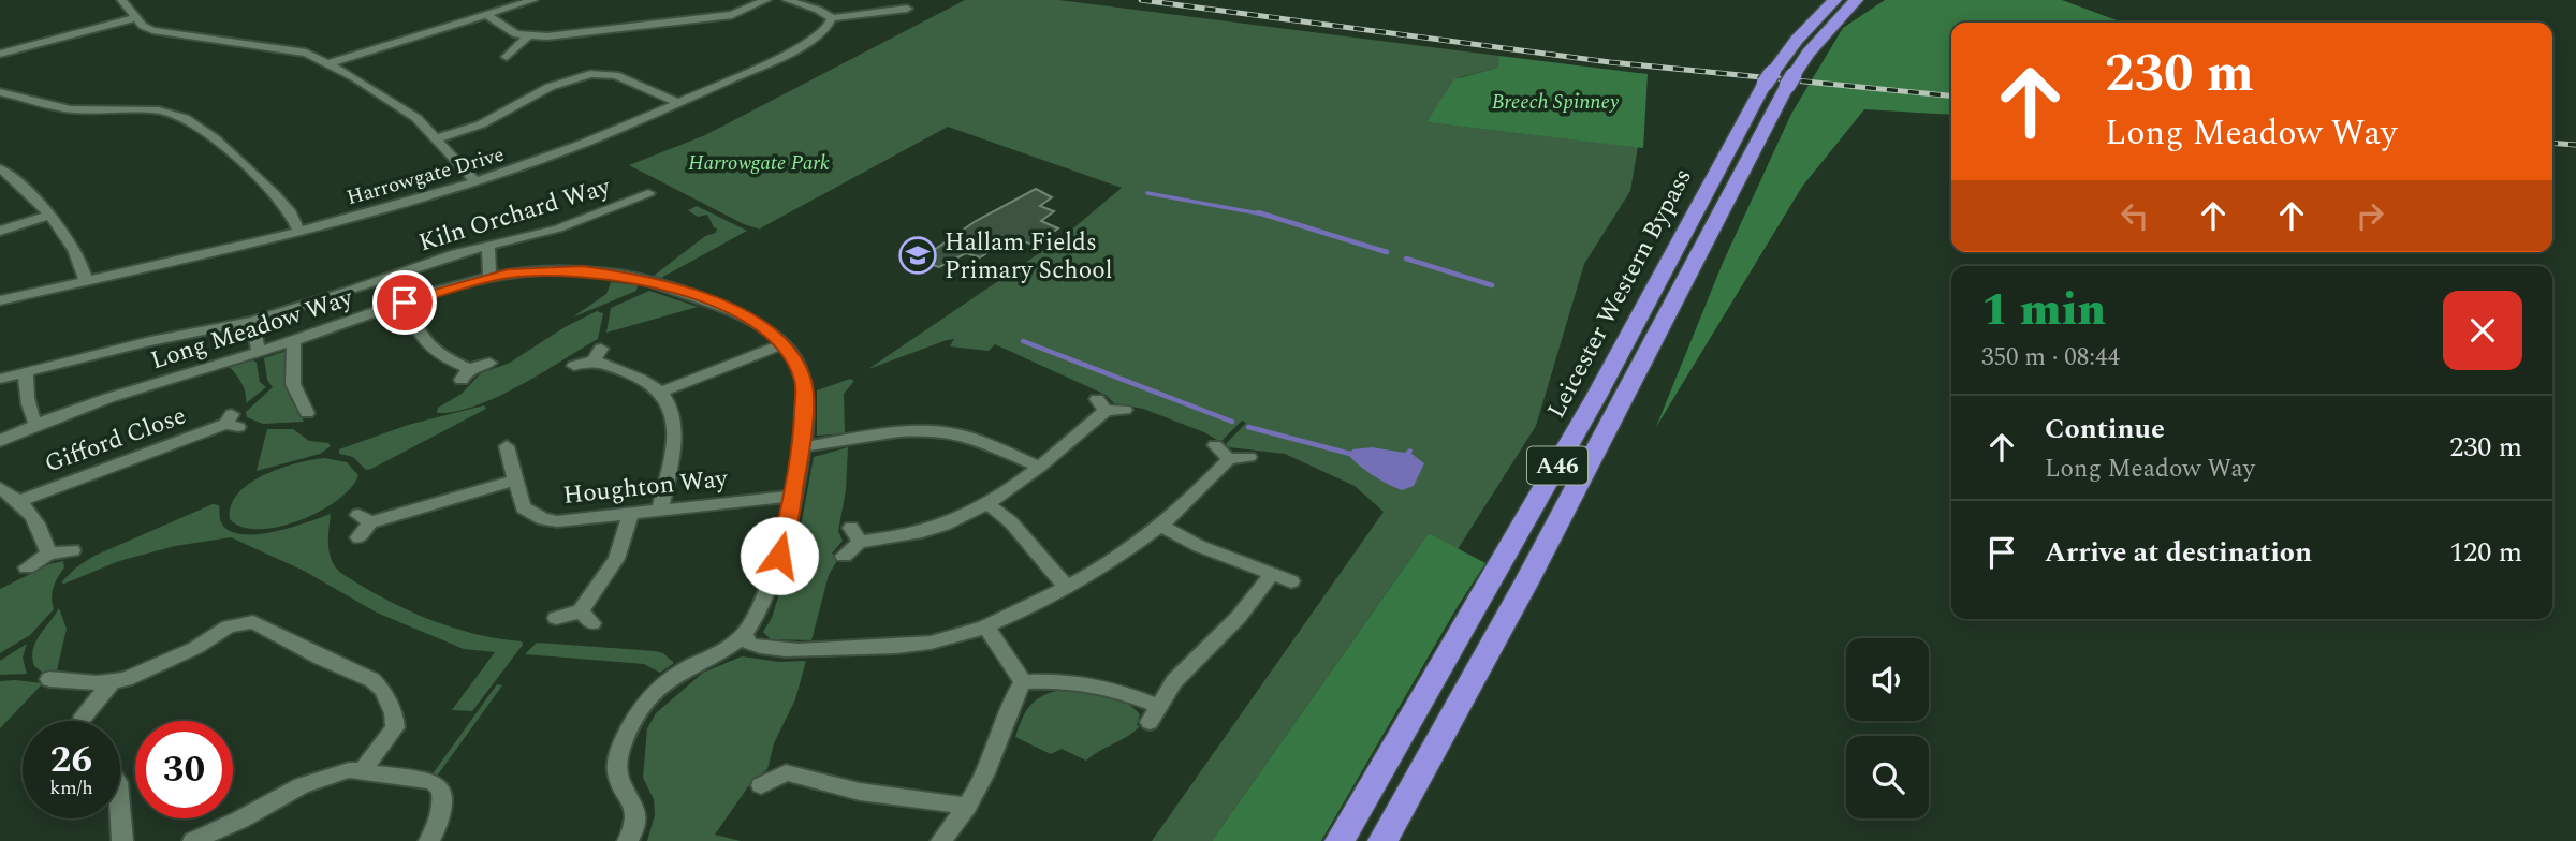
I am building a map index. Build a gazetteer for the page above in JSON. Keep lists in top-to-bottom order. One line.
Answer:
{"streets":{"highway":["Leicester Western Bypass","A46"],"street":["Harrowgate Drive","Kiln Orchard Way","Long Meadow Way","Gifford Close","Houghton Way"]},"parks":["Breech Spinney","Harrowgate Park"],"places":{"school or university":["Hallam Fields Primary School"]},"page":{"turn":["230 m","Long Meadow Way"],"heading":["1 min","350 m · 08:44"],"list":[{"name":"Continue","note":"Long Meadow Way","value":"230 m"},{"name":"Arrive at destination","value":"120 m"}],"speed":"26 km/h","limit":"30"}}
